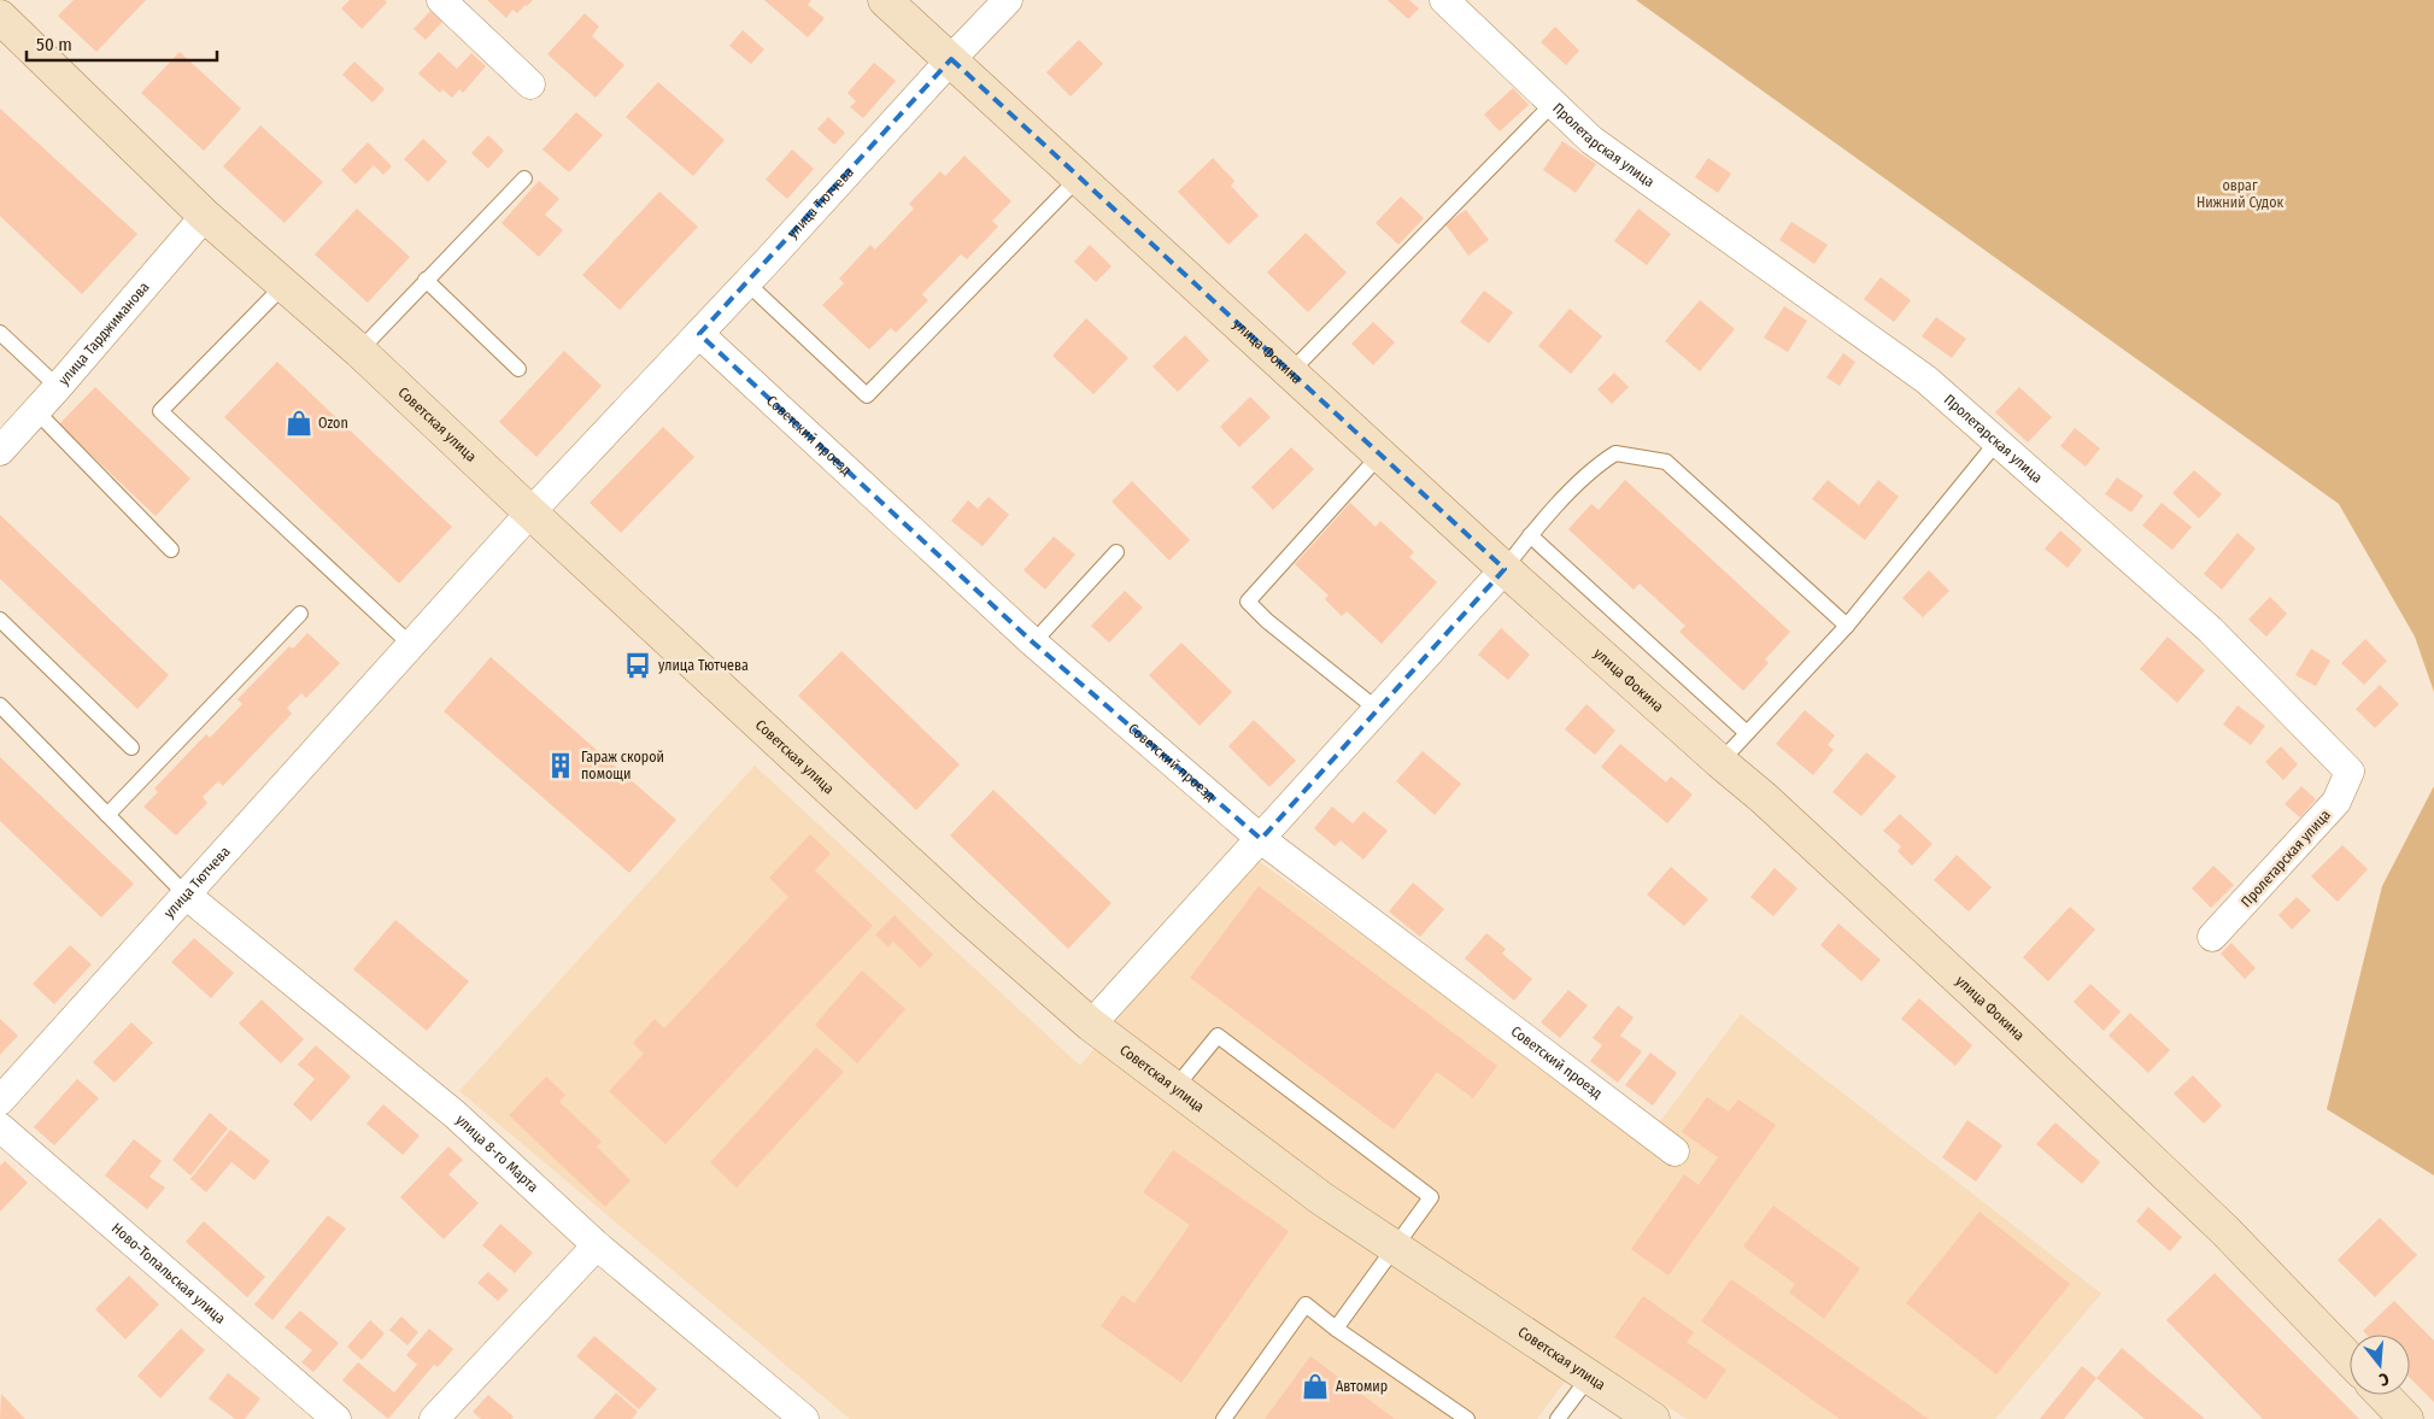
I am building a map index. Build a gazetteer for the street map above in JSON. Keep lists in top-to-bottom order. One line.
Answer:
{"streets":{"main road":["улица Фокина","Советская улица"],"street":["Пролетарская улица","улица Тютчева","улица Тарджиманова","Советский проезд","улица 8-го Марта","Ново-Топальская улица"]},"crossings":[["улица Тютчева","улица Фокина"],["улица Тютчева","Советская улица"],["улица Тютчева","Советский проезд"],["улица Тютчева","улица 8-го Марта"],["улица Тарджиманова","Советская улица"]],"parks":["овраг Нижний Судок"],"places":{"shop":["Ozon","Автомир"],"bus stop":["улица Тютчева"],"building":["Гараж скорой помощи"]},"scale_bar":"50 m","north":"bottom"}
